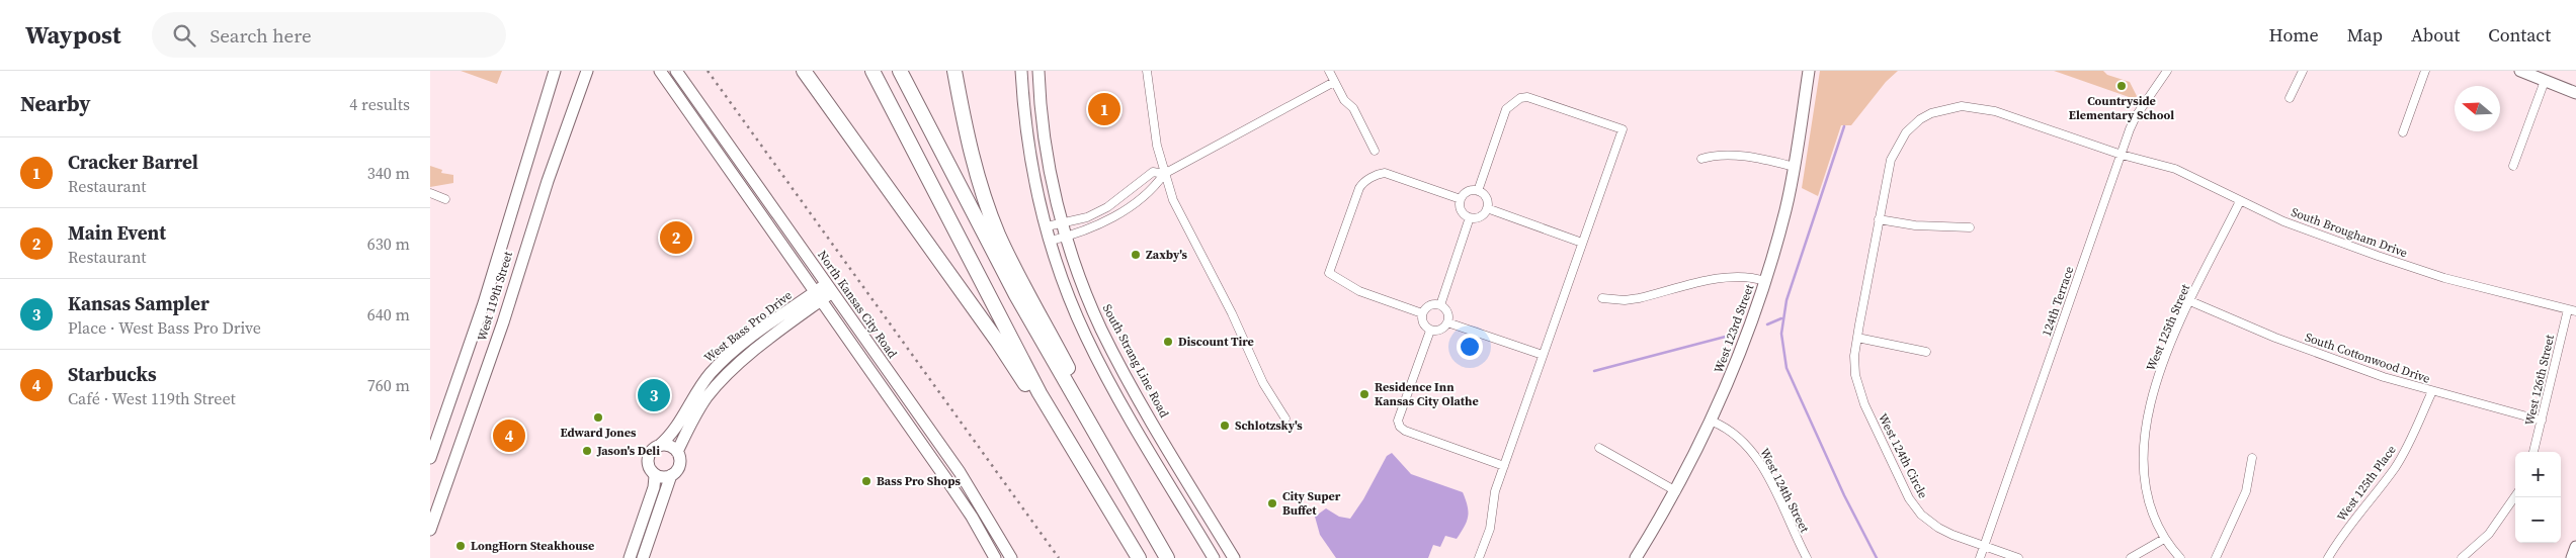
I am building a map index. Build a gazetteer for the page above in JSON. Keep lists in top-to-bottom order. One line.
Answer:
{"streets":{"main road":["West 119th Street","North Kansas City Road","West Bass Pro Drive","West 123rd Street","South Strang Line Road"],"street":["South Brougham Drive","124th Terrace","West 125th Street","South Cottonwood Drive","West 126th Street","West 124th Circle","West 125th Place","West 124th Street"]},"crossings":[["South Brougham Drive","124th Terrace"],["South Brougham Drive","West 125th Street"],["South Brougham Drive","West 126th Street"],["South Brougham Drive","West 124th Circle"],["124th Terrace","West 124th Circle"],["North Kansas City Road","West Bass Pro Drive"],["West 125th Street","South Cottonwood Drive"],["West 123rd Street","West 124th Street"],["South Cottonwood Drive","West 126th Street"],["South Cottonwood Drive","West 125th Place"]],"places":["Countryside Elementary School","Zaxby's","Discount Tire","Residence Inn Kansas City Olathe","Edward Jones","Schlotzsky's","Jason's Deli","Bass Pro Shops","City Super Buffet","LongHorn Steakhouse"],"north":"left","page":{"header":"Waypost","search":"Search here","nav":["Home","Map","About","Contact"],"heading":["Nearby","4 results"],"pins":["1","2","3","4"],"list":[{"mark":"1","name":"Cracker Barrel","note":"Restaurant","value":"340 m"},{"mark":"2","name":"Main Event","note":"Restaurant","value":"630 m"},{"mark":"3","name":"Kansas Sampler","note":"Place · West Bass Pro Drive","value":"640 m"},{"mark":"4","name":"Starbucks","note":"Café · West 119th Street","value":"760 m"}],"map_buttons":["+","−"]}}
